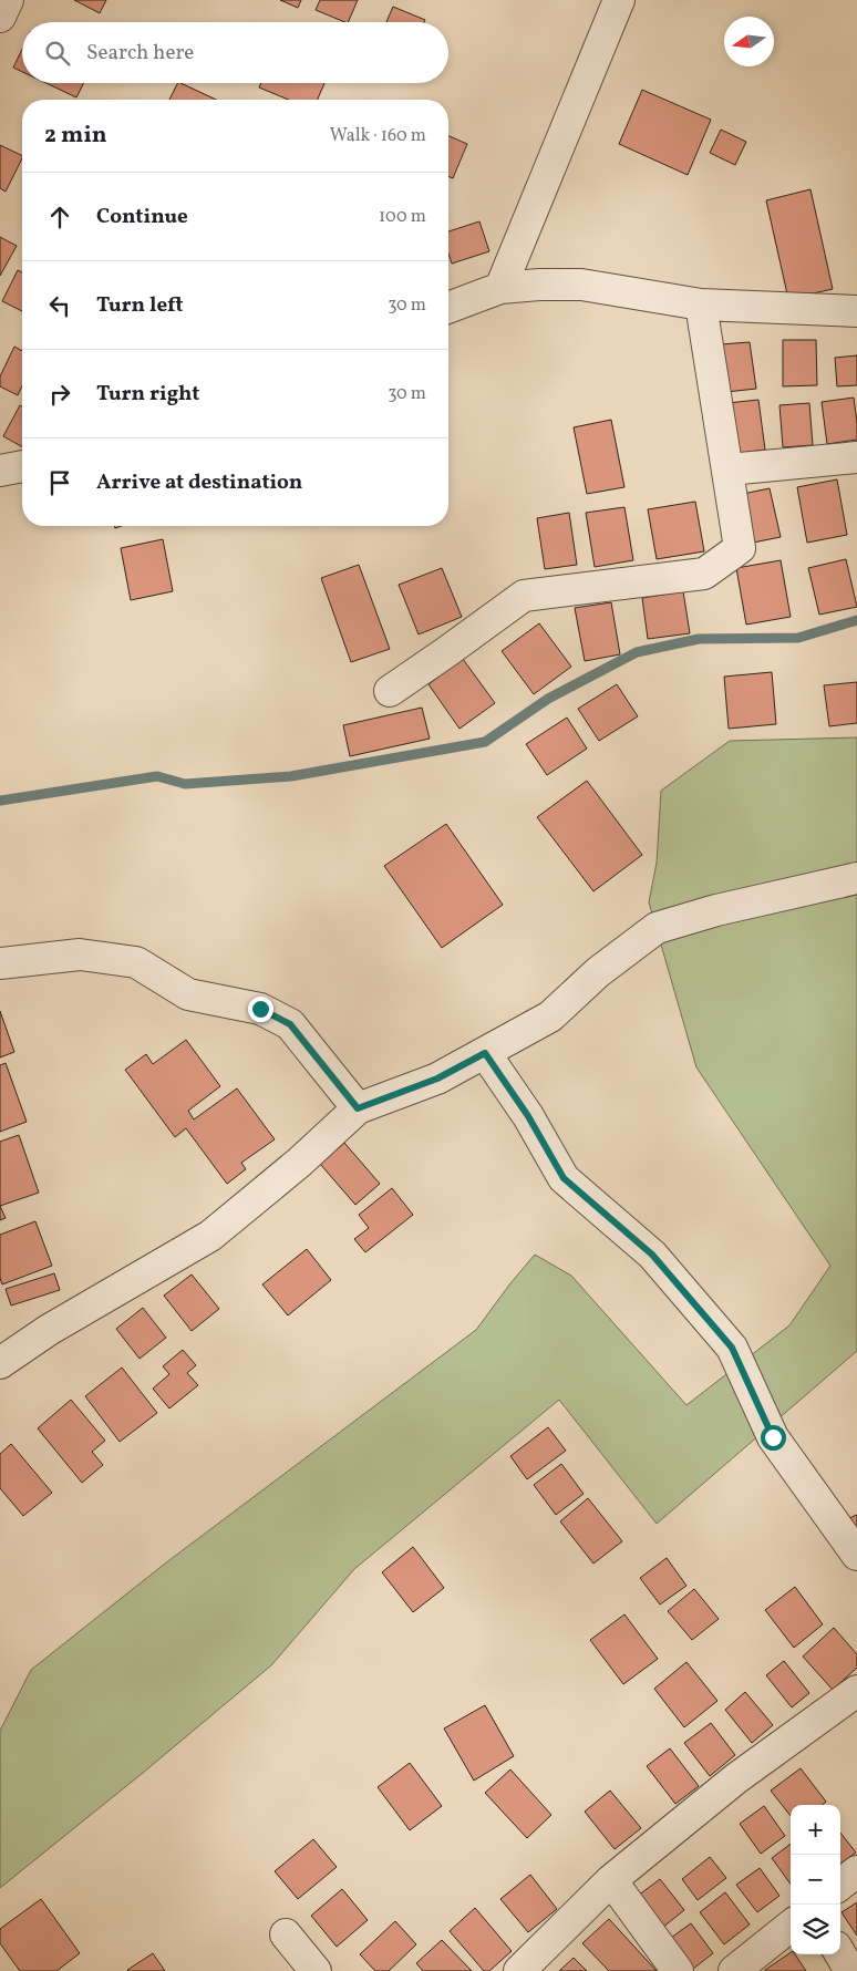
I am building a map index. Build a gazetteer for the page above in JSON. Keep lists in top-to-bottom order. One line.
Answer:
{"north":"left","page":{"search":"Search here","heading":["2 min","Walk · 160 m"],"list":[["Continue","100 m"],["Turn left","30 m"],["Turn right","30 m"],"Arrive at destination"],"map_buttons":["+","−"]}}
